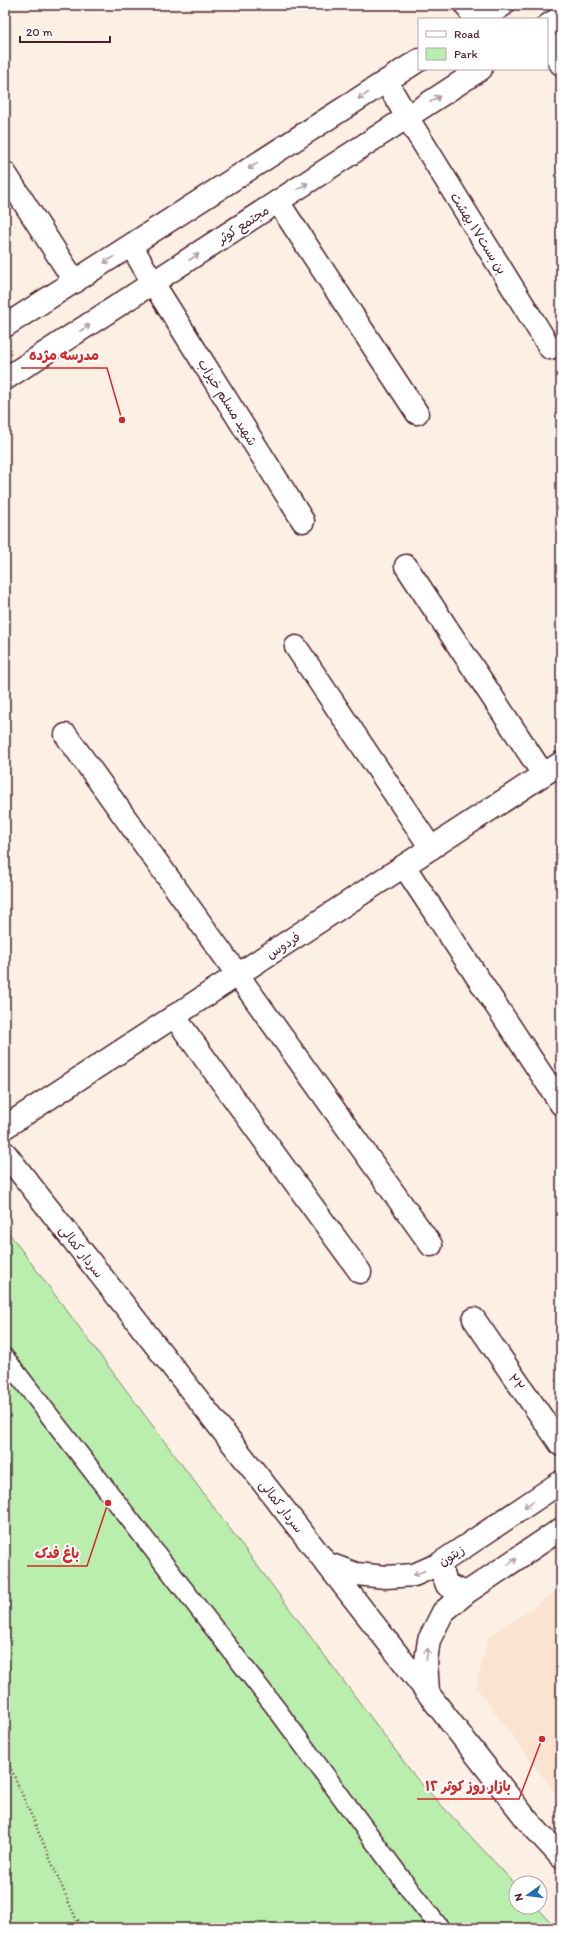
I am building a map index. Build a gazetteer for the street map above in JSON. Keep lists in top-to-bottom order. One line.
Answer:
{"streets":{"street":["مجتمع کوثر","بن بست۱۷ بهشت","شهید مسلم خیزاب","فردوس","سردار کمالی","۲۲","زیتون"]},"crossings":[["مجتمع کوثر","بن بست۱۷ بهشت"],["مجتمع کوثر","شهید مسلم خیزاب"],["سردار کمالی","زیتون"]],"places":["مدرسه مژده","باغ فدک","بازار روز کوثر ١٢"],"legend":["Road","Park"],"scale_bar":"20 m","north":"left"}
